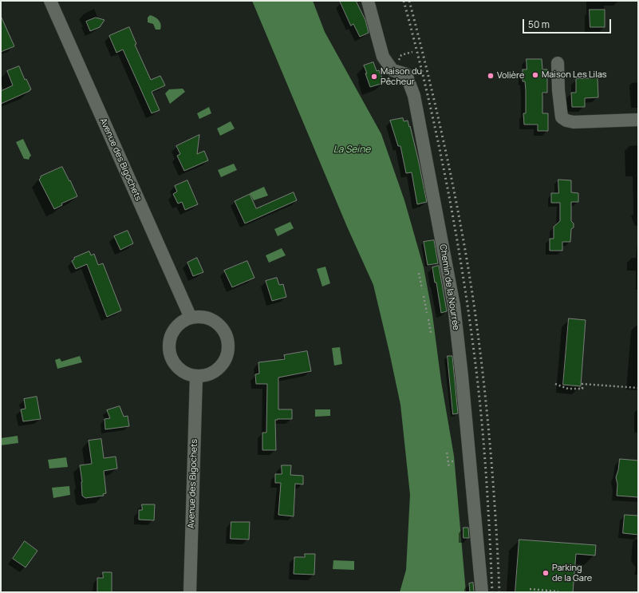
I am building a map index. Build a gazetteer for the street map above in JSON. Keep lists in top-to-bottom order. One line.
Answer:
{"streets":{"street":["Avenue des Bigochets","Chemin de la Nourrée"]},"water":["La Seine"],"places":["Maison Les Lilas","Volière","Maison du Pêcheur","Parking de la Gare"],"scale_bar":"50 m"}
